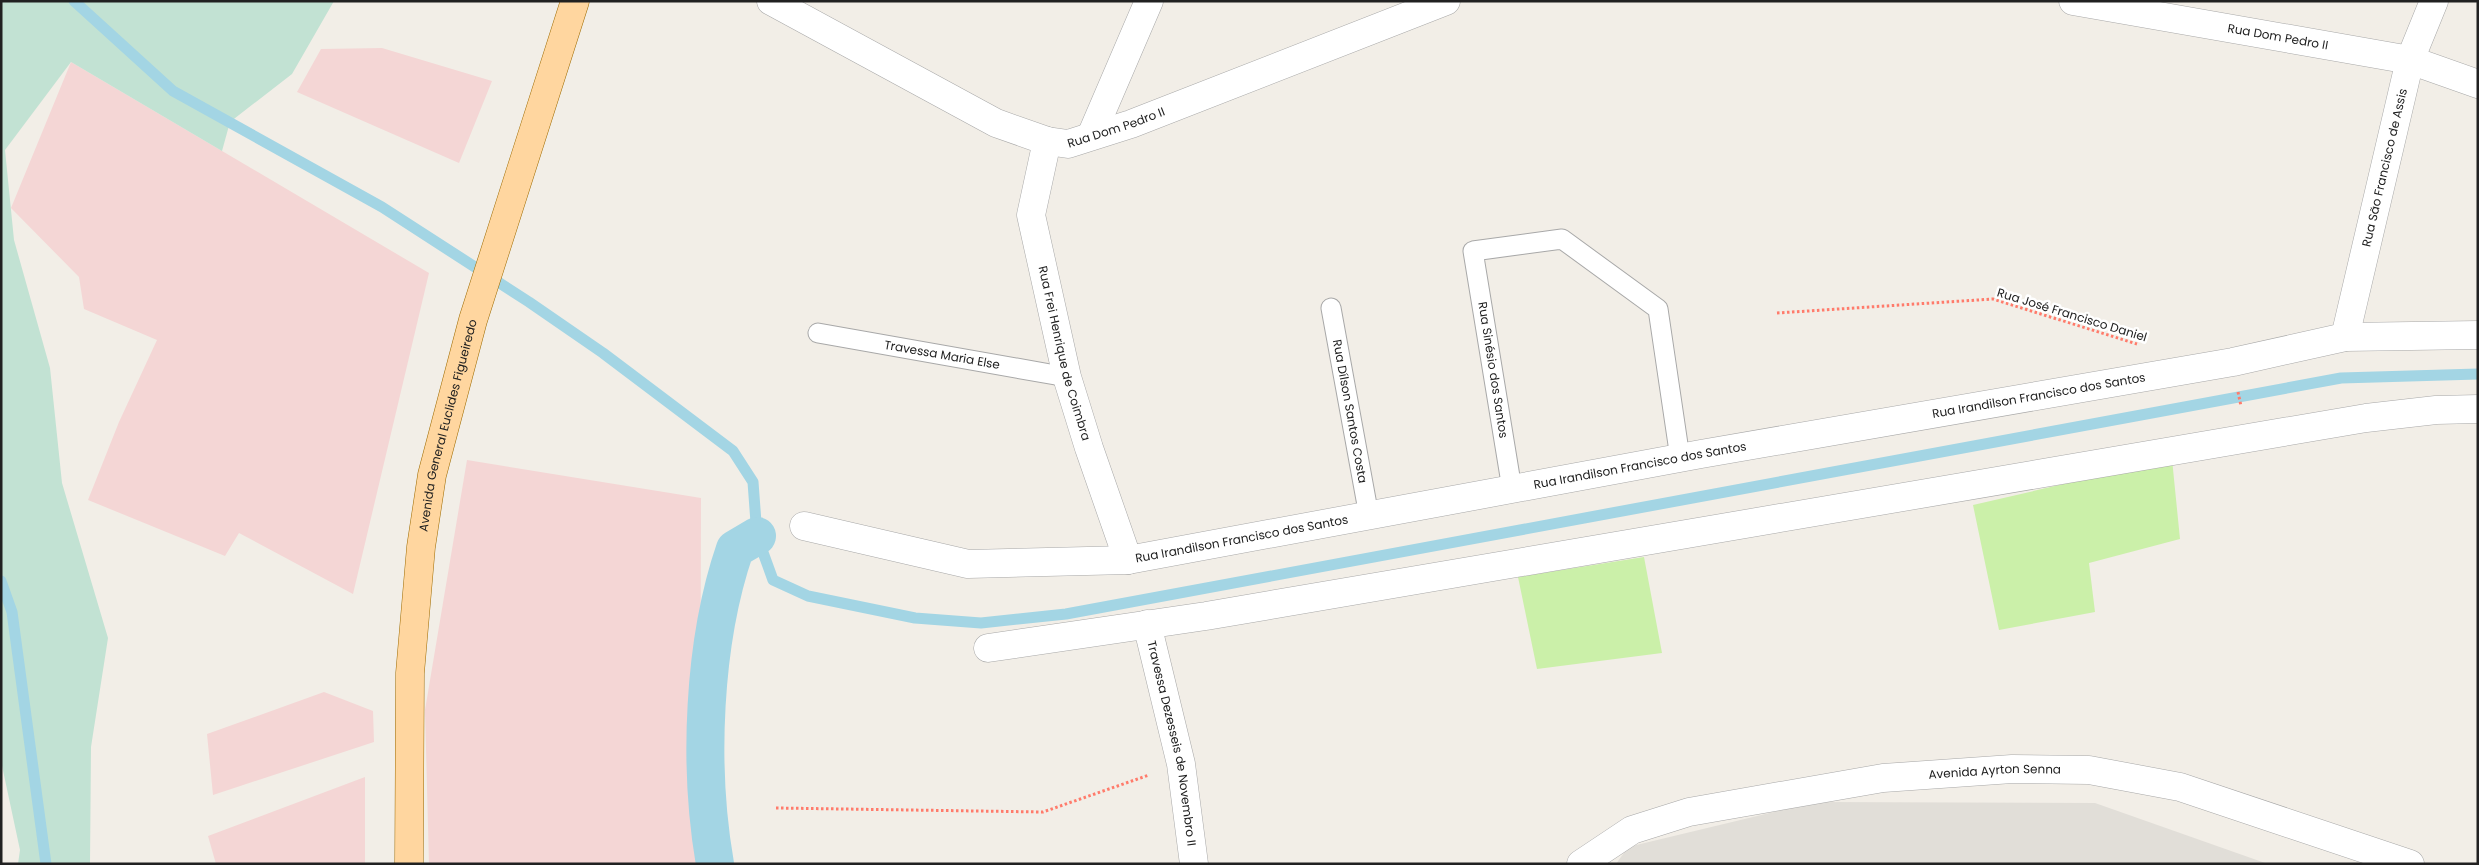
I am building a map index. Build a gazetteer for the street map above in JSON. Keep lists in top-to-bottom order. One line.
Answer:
{"streets":{"main road":["Avenida General Euclides Figueiredo"],"street":["Rua Dom Pedro II","Rua São Francisco de Assis","Rua Frei Henrique de Coimbra","Rua Irandilson Francisco dos Santos","Travessa Dezesseis de Novembro II","Avenida Ayrton Senna"],"lane":["Travessa Maria Else","Rua Sinésio dos Santos","Rua Dílson Santos Costa"],"path":["Rua José Francisco Daniel"]},"crossings":[["Rua Dom Pedro II","Rua São Francisco de Assis"],["Rua Dom Pedro II","Rua Frei Henrique de Coimbra"],["Rua São Francisco de Assis","Rua Irandilson Francisco dos Santos"],["Rua Frei Henrique de Coimbra","Travessa Maria Else"],["Rua Frei Henrique de Coimbra","Rua Irandilson Francisco dos Santos"],["Rua Sinésio dos Santos","Rua Irandilson Francisco dos Santos"],["Rua Irandilson Francisco dos Santos","Rua Dílson Santos Costa"]]}
